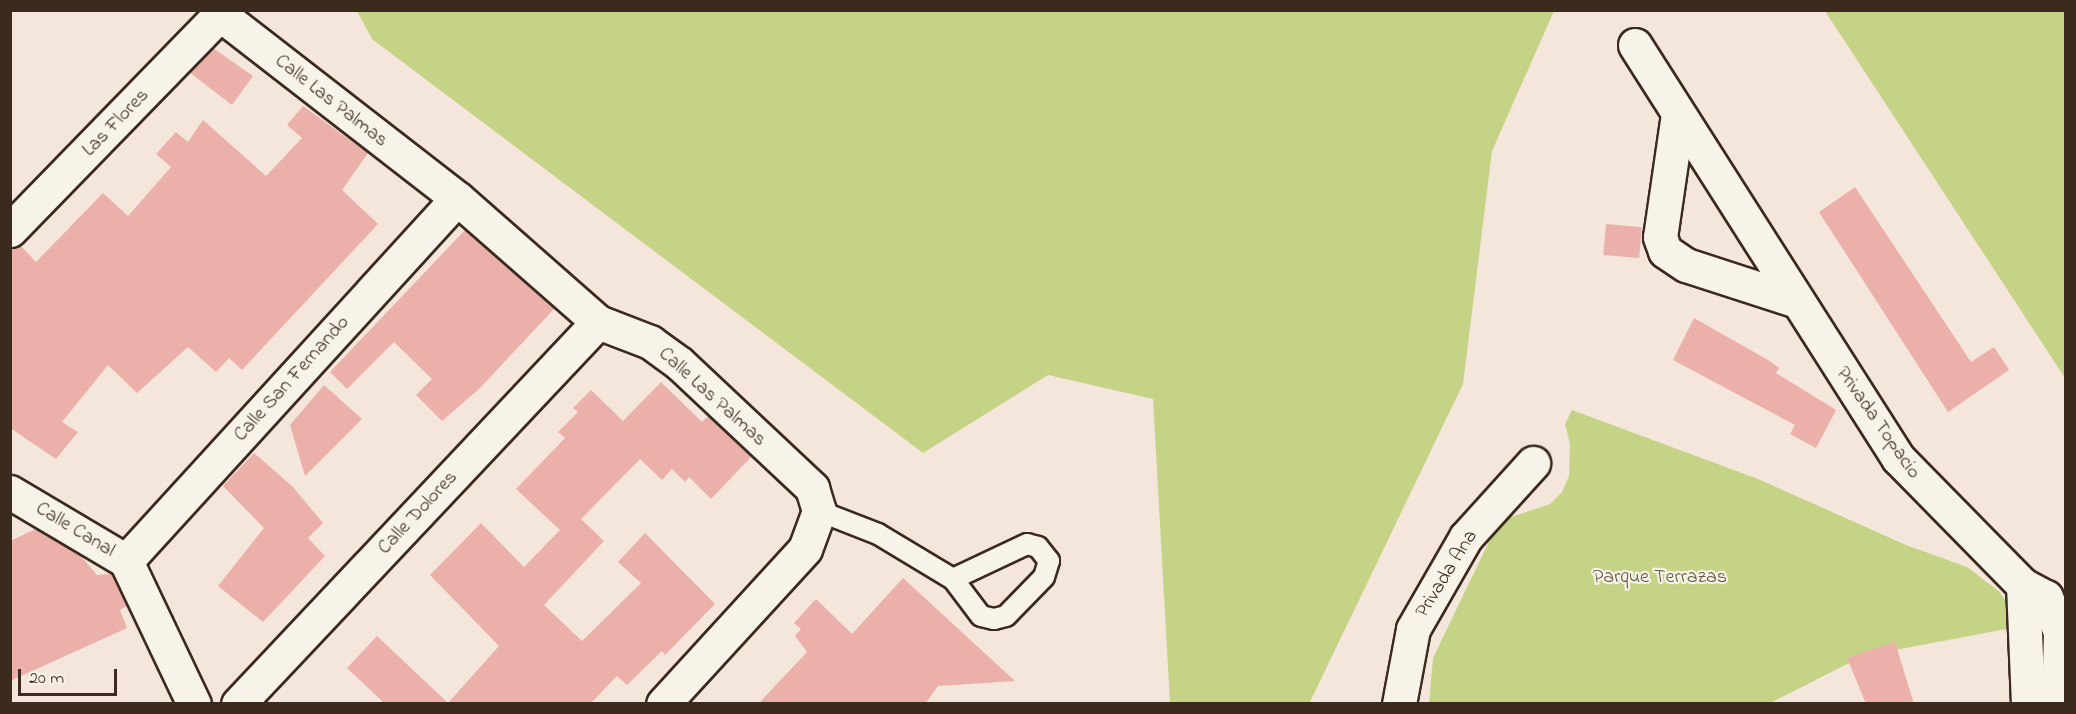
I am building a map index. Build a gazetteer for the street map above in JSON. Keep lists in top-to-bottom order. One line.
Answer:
{"streets":{"street":["Calle Las Palmas","Las Flores","Calle San Fernando","Privada Topacio","Calle Dolores","Calle Canal","Privada Ana"]},"crossings":[["Calle Las Palmas","Las Flores"],["Calle Las Palmas","Calle San Fernando"],["Calle Las Palmas","Calle Dolores"],["Calle San Fernando","Calle Canal"]],"parks":["Parque Terrazas"],"scale_bar":"20 m"}
